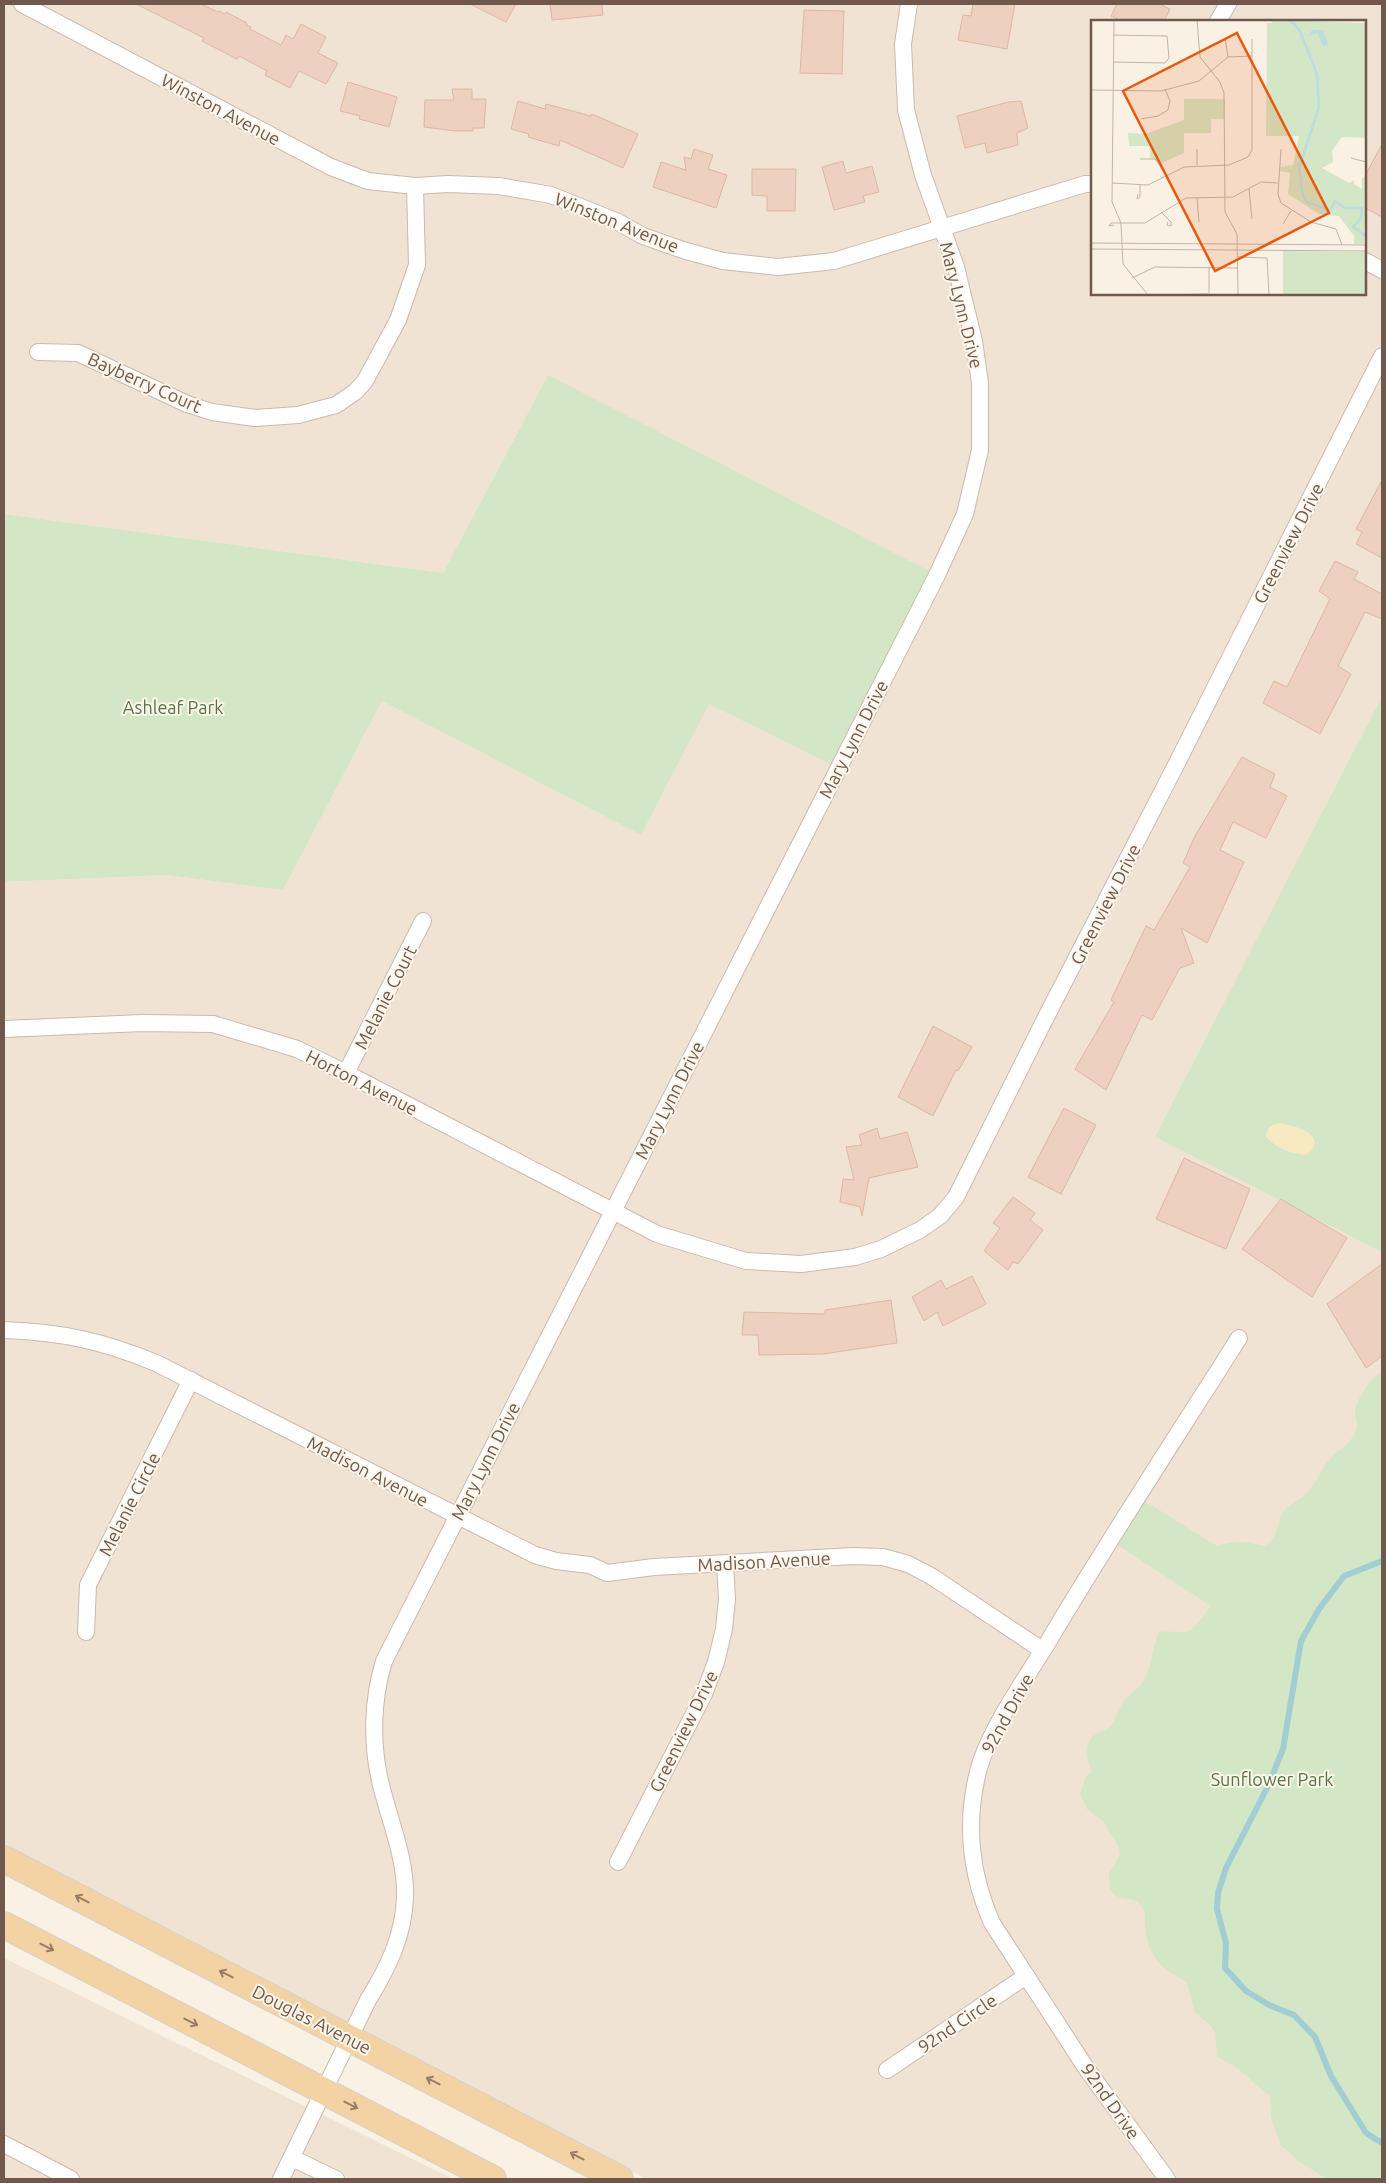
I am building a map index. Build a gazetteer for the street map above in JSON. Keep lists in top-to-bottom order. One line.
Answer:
{"streets":{"main road":["Douglas Avenue"],"street":["Winston Avenue","Mary Lynn Drive","Bayberry Court","Greenview Drive","Melanie Court","Horton Avenue","Madison Avenue","Melanie Circle","92nd Drive","92nd Circle"]},"crossings":[["Winston Avenue","Mary Lynn Drive"],["Winston Avenue","Bayberry Court"],["Mary Lynn Drive","Horton Avenue"],["Mary Lynn Drive","Madison Avenue"],["Mary Lynn Drive","Douglas Avenue"],["Greenview Drive","Horton Avenue"],["Greenview Drive","Madison Avenue"],["Melanie Court","Horton Avenue"],["Madison Avenue","Melanie Circle"],["Madison Avenue","92nd Drive"],["92nd Drive","92nd Circle"]],"parks":["Ashleaf Park","Sunflower Park"]}
